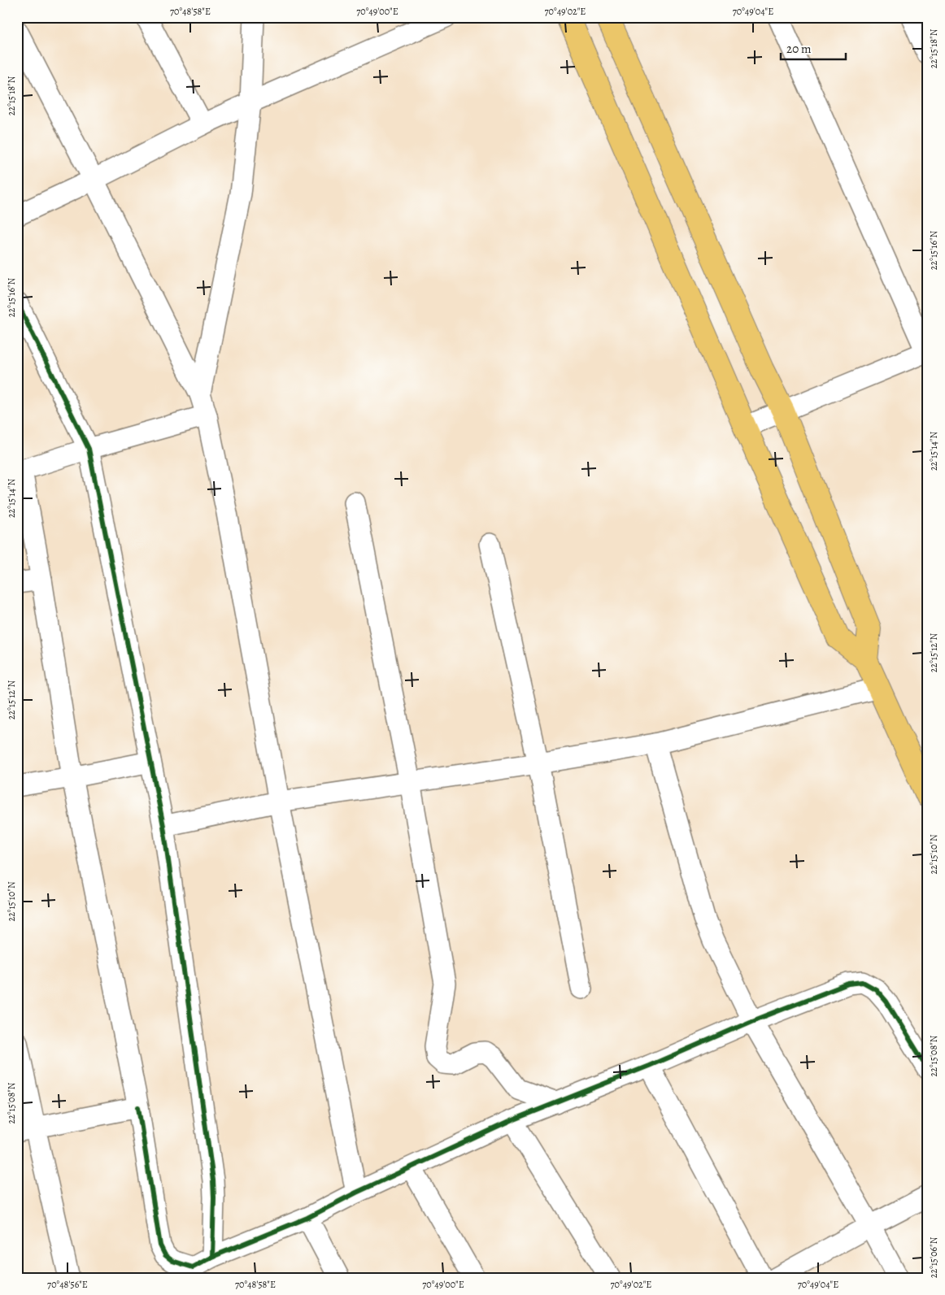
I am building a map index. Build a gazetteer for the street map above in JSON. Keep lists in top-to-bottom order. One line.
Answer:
{"scale_bar":"20 m","coordinates":["70°48'58\"E","70°49'00\"E","70°49'02\"E","70°49'04\"E","22°15'18\"N","22°15'16\"N","22°15'14\"N","22°15'12\"N","22°15'10\"N","22°15'08\"N","22°15'06\"N","70°48'56\"E"]}
